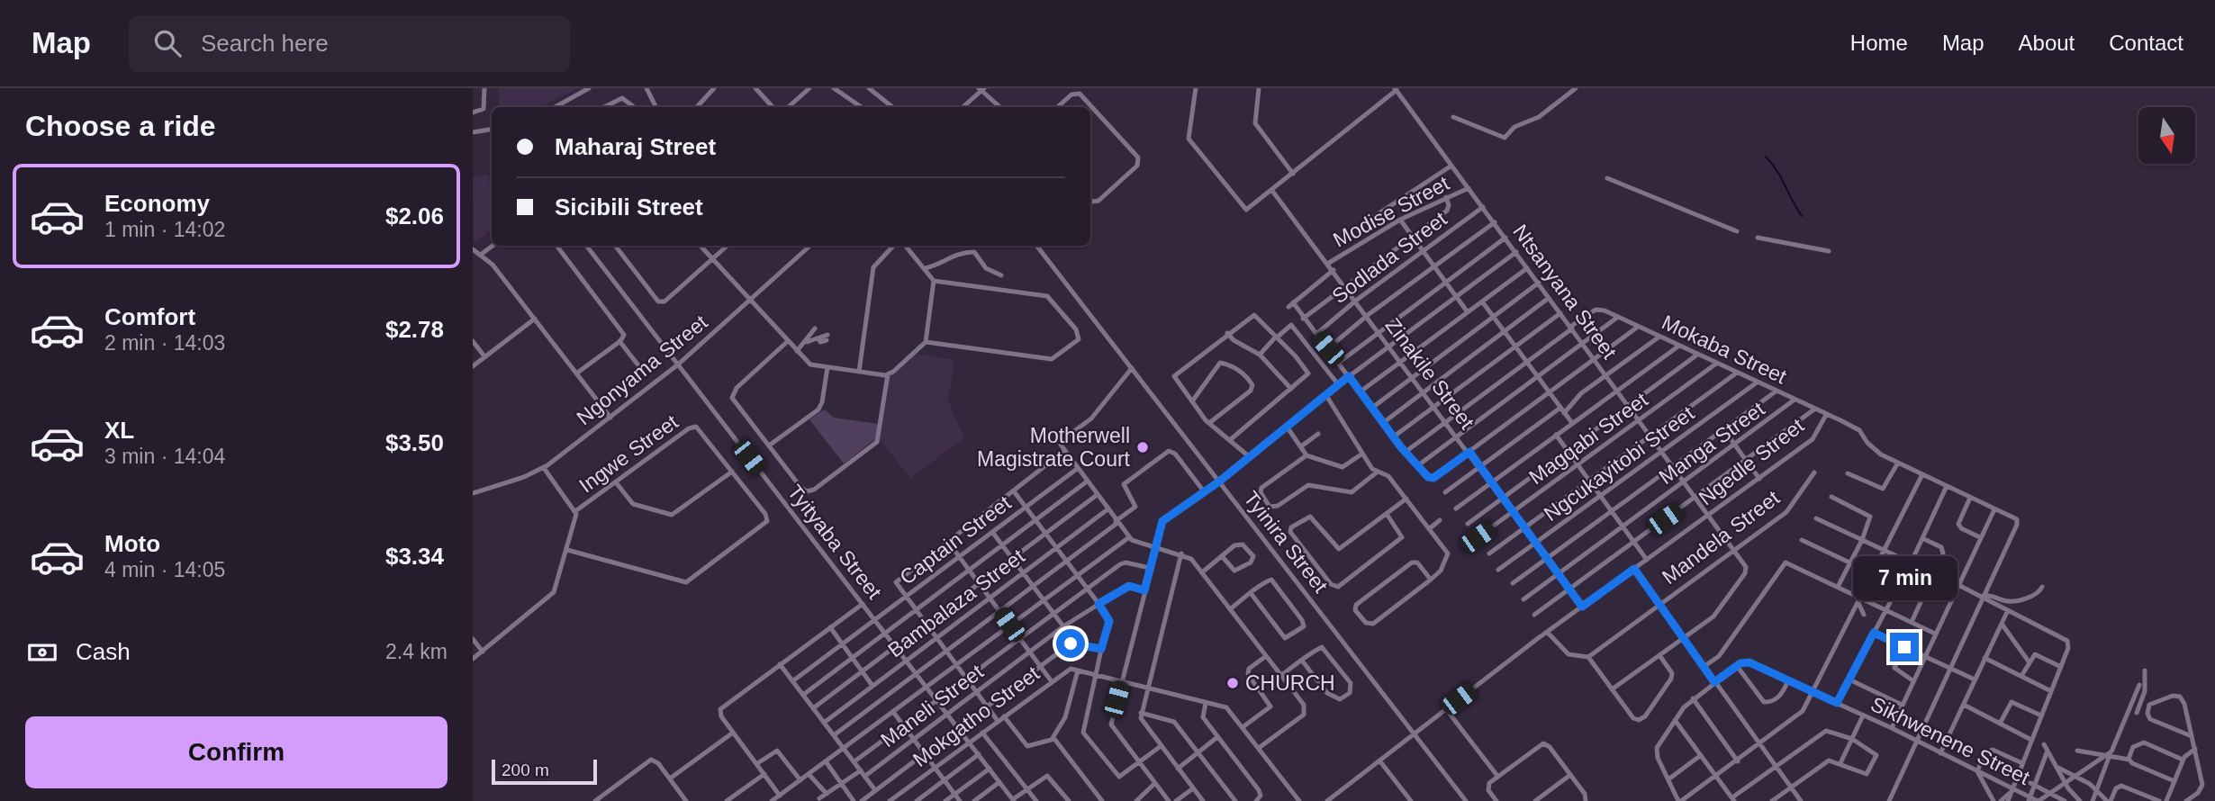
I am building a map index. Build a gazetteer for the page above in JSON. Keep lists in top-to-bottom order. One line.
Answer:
{"streets":{"street":["Modise Street","Sodlada Street","Ntsanyana Street","Mokaba Street","Ngonyama Street","Zinakile Street","Magqabi Street","Manga Street","Ingwe Street","Ngedle Street","Ngcukayitobi Street","Mandela Street","Captain Street","Tyityaba Street","Tyinira Street","Bambalaza Street","Maneli Street","Mokgatho Street","Sikhwenene Street"]},"crossings":[["Modise Street","Ntsanyana Street"],["Modise Street","Zinakile Street"],["Sodlada Street","Ntsanyana Street"],["Sodlada Street","Zinakile Street"],["Ntsanyana Street","Mokaba Street"],["Ntsanyana Street","Magqabi Street"],["Ntsanyana Street","Manga Street"],["Ntsanyana Street","Ngedle Street"],["Ntsanyana Street","Ngcukayitobi Street"],["Ntsanyana Street","Mandela Street"],["Mokaba Street","Zinakile Street"],["Mokaba Street","Magqabi Street"],["Mokaba Street","Manga Street"],["Mokaba Street","Ngedle Street"],["Mokaba Street","Ngcukayitobi Street"],["Ngonyama Street","Tyityaba Street"],["Zinakile Street","Magqabi Street"],["Zinakile Street","Manga Street"],["Zinakile Street","Ngedle Street"],["Zinakile Street","Ngcukayitobi Street"],["Ngedle Street","Tyinira Street"],["Captain Street","Tyityaba Street"],["Tyityaba Street","Bambalaza Street"],["Tyityaba Street","Maneli Street"],["Tyityaba Street","Mokgatho Street"]],"places":["Motherwell Magistrate Court","CHURCH"],"scale_bar":"200 m","north":"bottom","page":{"header":"Map","search":"Search here","nav":["Home","Map","About","Contact"],"heading":"Choose a ride","banner":["Maharaj Street","Sicibili Street"],"list":[{"name":"Economy","note":"1 min · 14:02","value":"$2.06"},{"name":"Comfort","note":"2 min · 14:03","value":"$2.78"},{"name":"XL","note":"3 min · 14:04","value":"$3.50"},{"name":"Moto","note":"4 min · 14:05","value":"$3.34"}],"bubble":"7 min","pay":["Cash","2.4 km"],"buttons":"Confirm","scale":"200 m"}}
